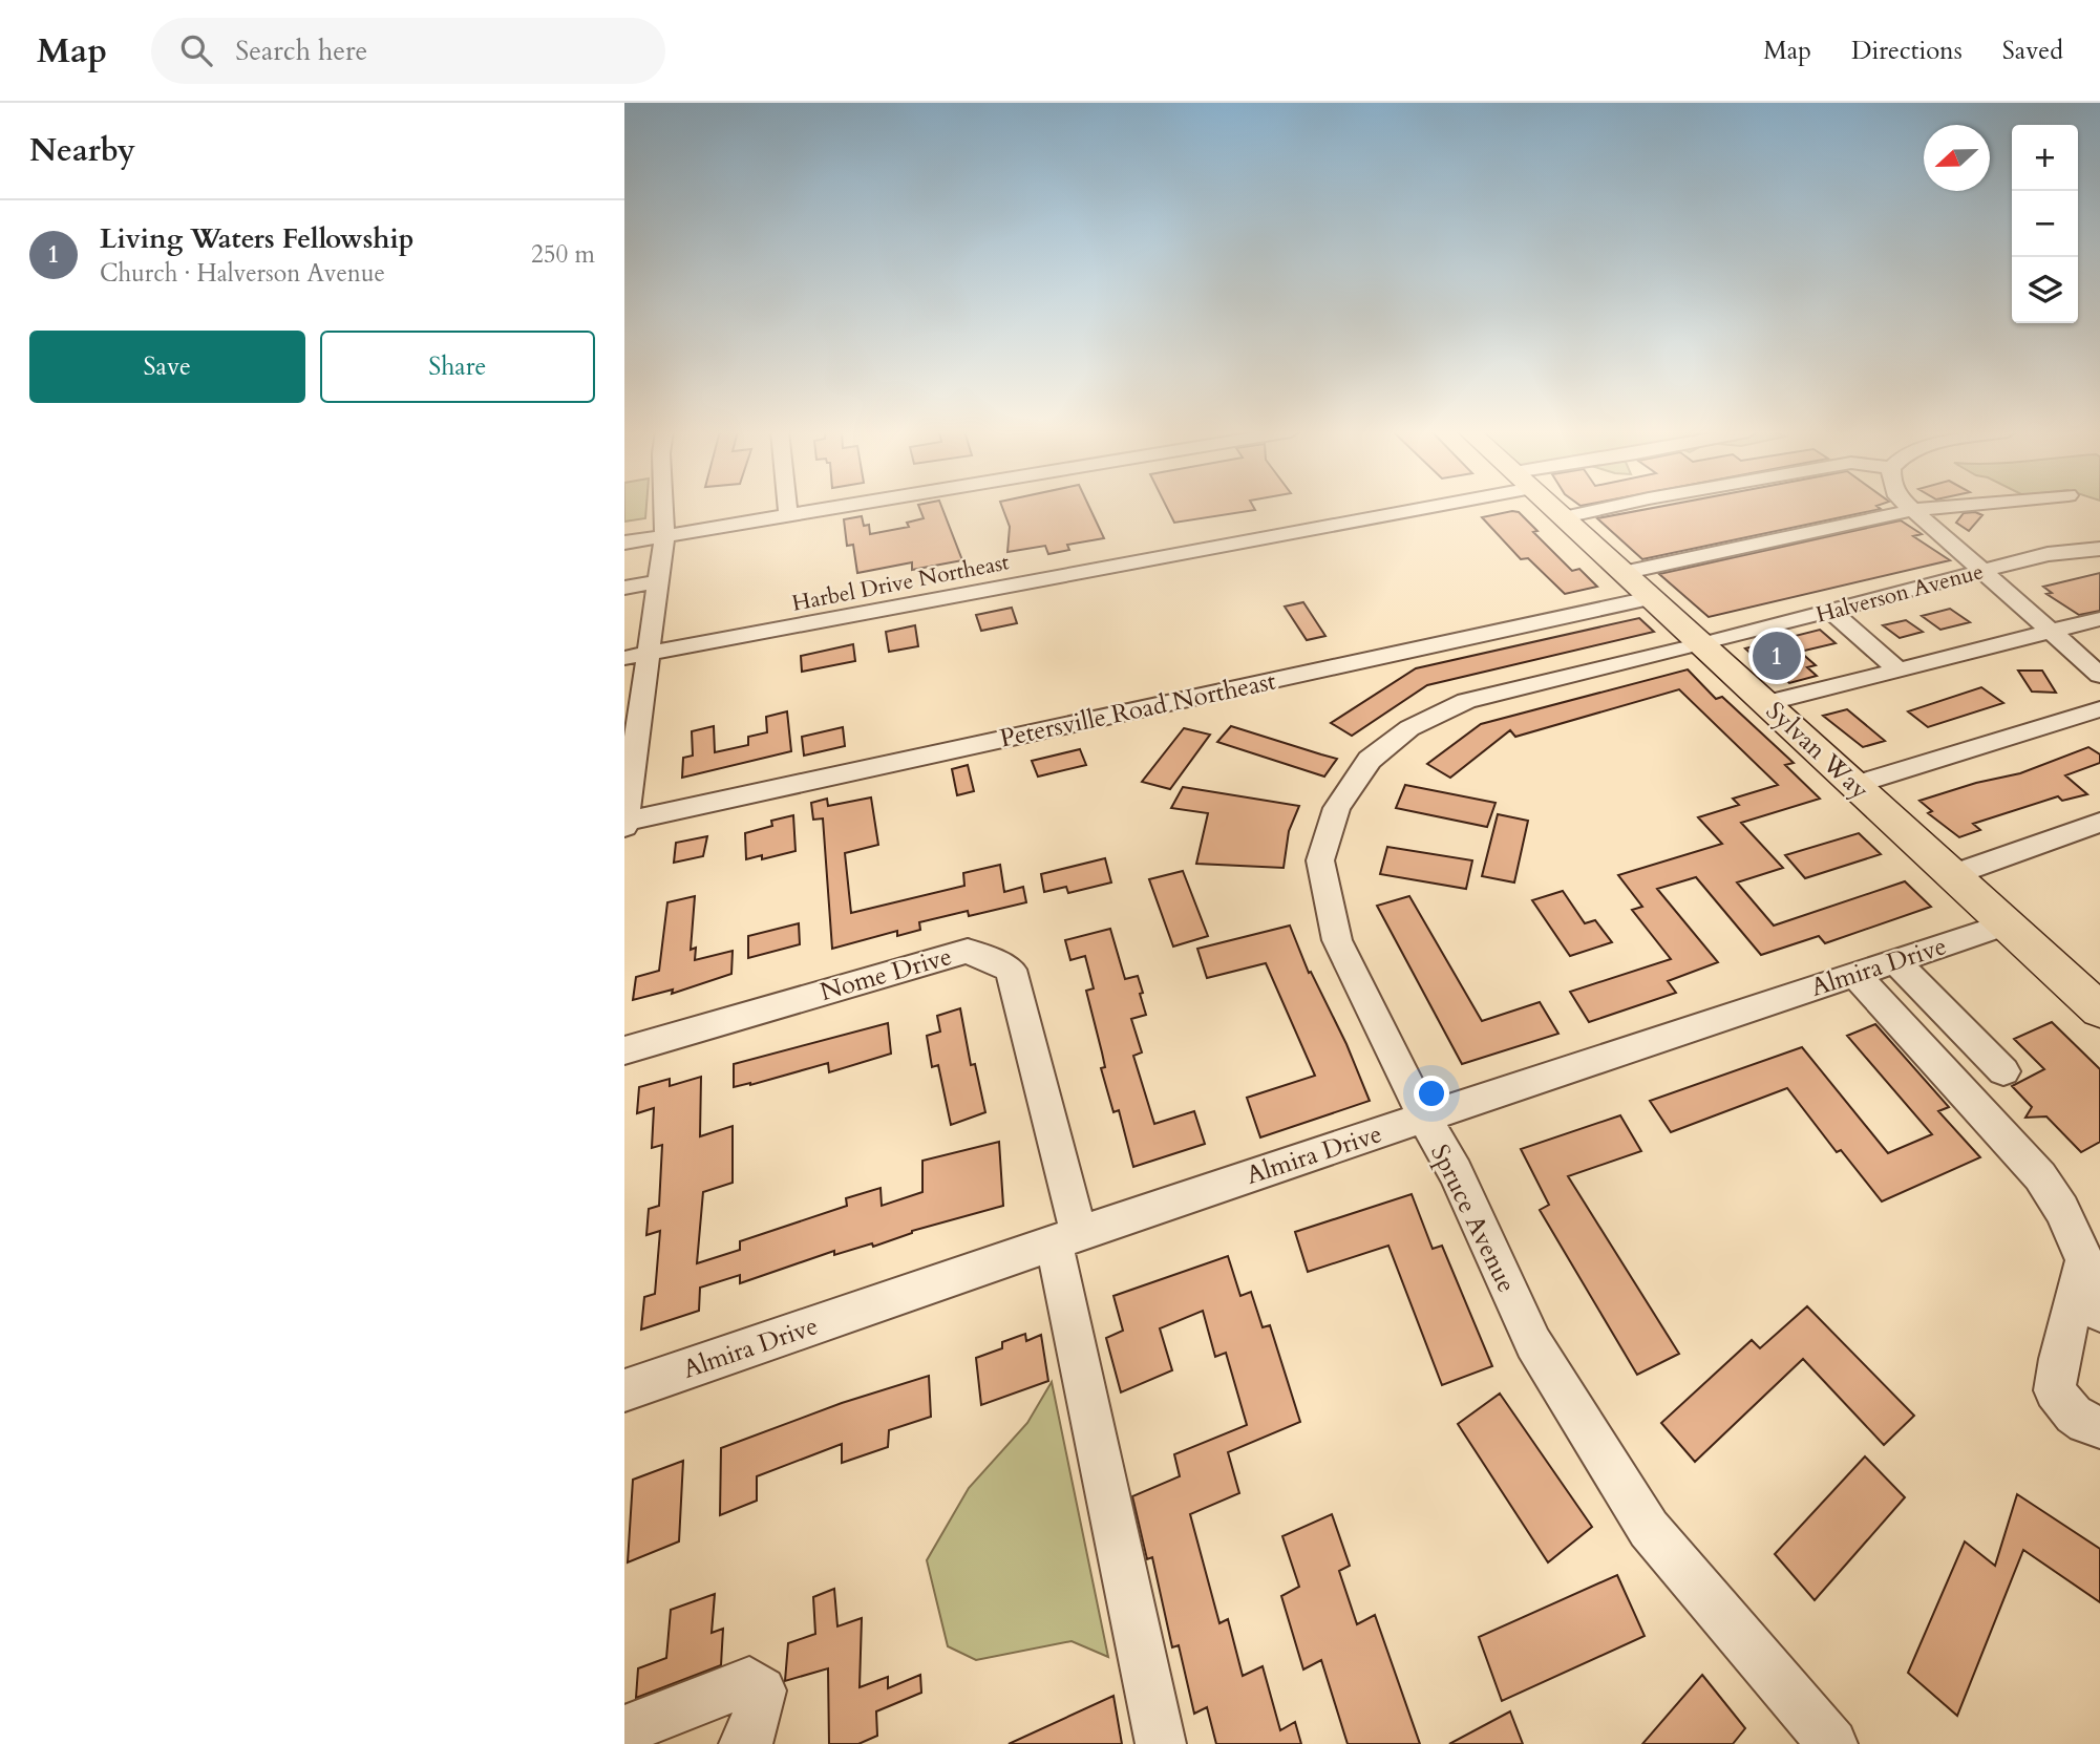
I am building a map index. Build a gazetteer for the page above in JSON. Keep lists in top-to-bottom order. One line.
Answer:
{"streets":{"main road":["Sylvan Way"],"street":["Harbel Drive Northeast","Halverson Avenue","Petersville Road Northeast","Almira Drive","Nome Drive","Spruce Avenue"]},"crossings":[["Halverson Avenue","Sylvan Way"],["Halverson Avenue","Spruce Avenue"],["Petersville Road Northeast","Sylvan Way"],["Sylvan Way","Almira Drive"],["Sylvan Way","Spruce Avenue"],["Almira Drive","Nome Drive"],["Almira Drive","Spruce Avenue"]],"north":"left","page":{"header":"Map","search":"Search here","nav":["Map","Directions","Saved"],"heading":"Nearby","map_buttons":["+","−"],"list":[{"mark":"1","name":"Living Waters Fellowship","note":"Church · Halverson Avenue","value":"250 m"}],"buttons":["Save","Share"],"pins":"1"}}
